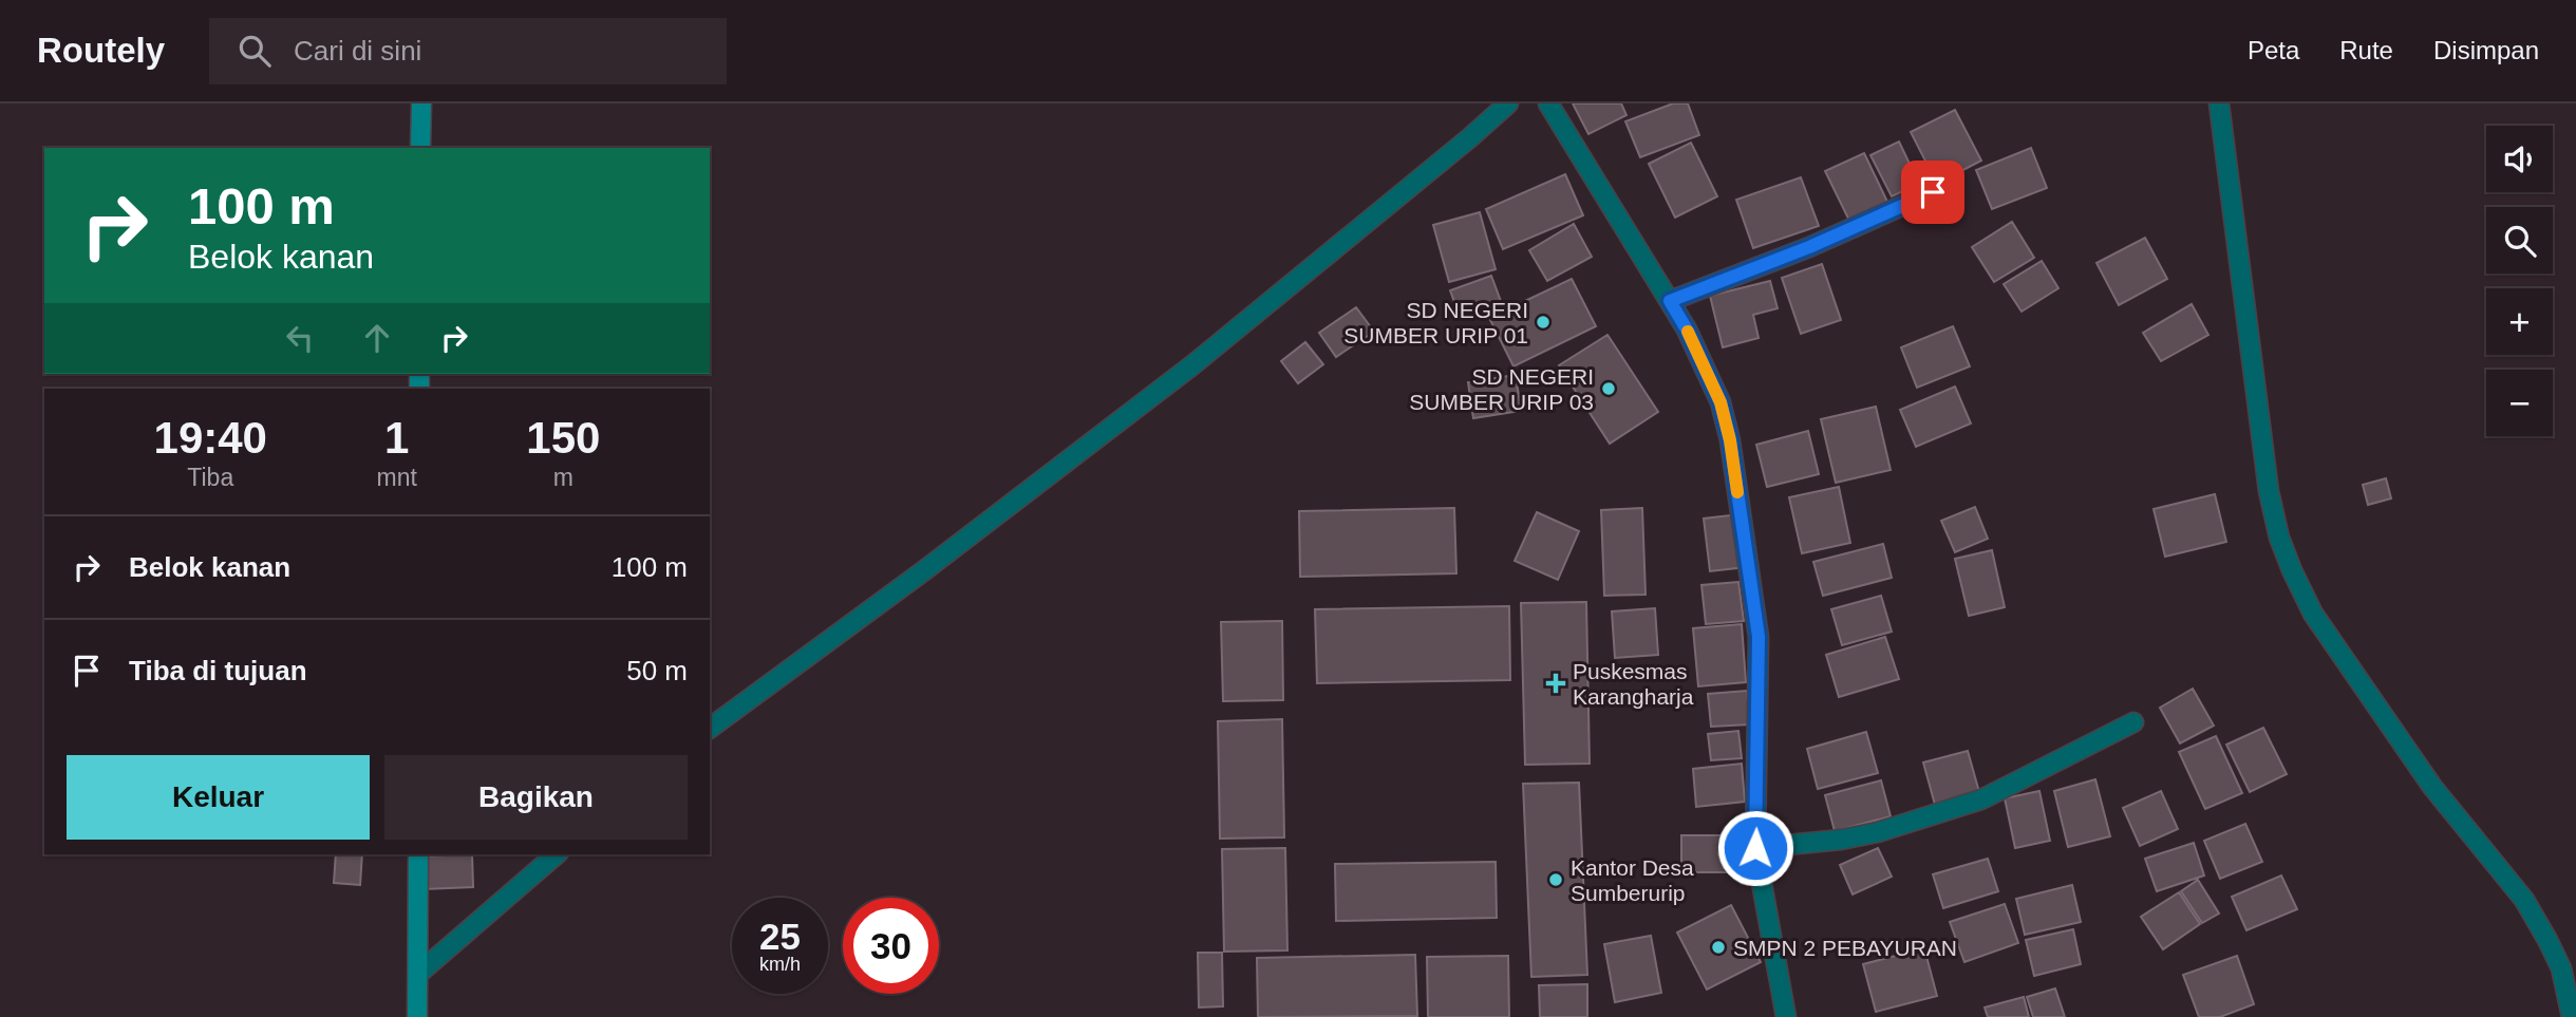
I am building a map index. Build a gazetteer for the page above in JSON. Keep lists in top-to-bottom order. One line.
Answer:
{"places":{"other":["SD NEGERI SUMBER URIP 01","SD NEGERI SUMBER URIP 03","Kantor Desa Sumberurip","SMPN 2 PEBAYURAN"],"health":["Puskesmas Karangharja"]},"page":{"header":"Routely","search":"Cari di sini","nav":["Peta","Rute","Disimpan"],"map_buttons":["+","−"],"turn":["100 m","Belok kanan"],"eta":["19:40","Tiba","1","mnt","150","m"],"list":[{"name":"Belok kanan","value":"100 m"},{"name":"Tiba di tujuan","value":"50 m"}],"buttons":["Keluar","Bagikan"],"speed":"25 km/h","limit":"30"}}
